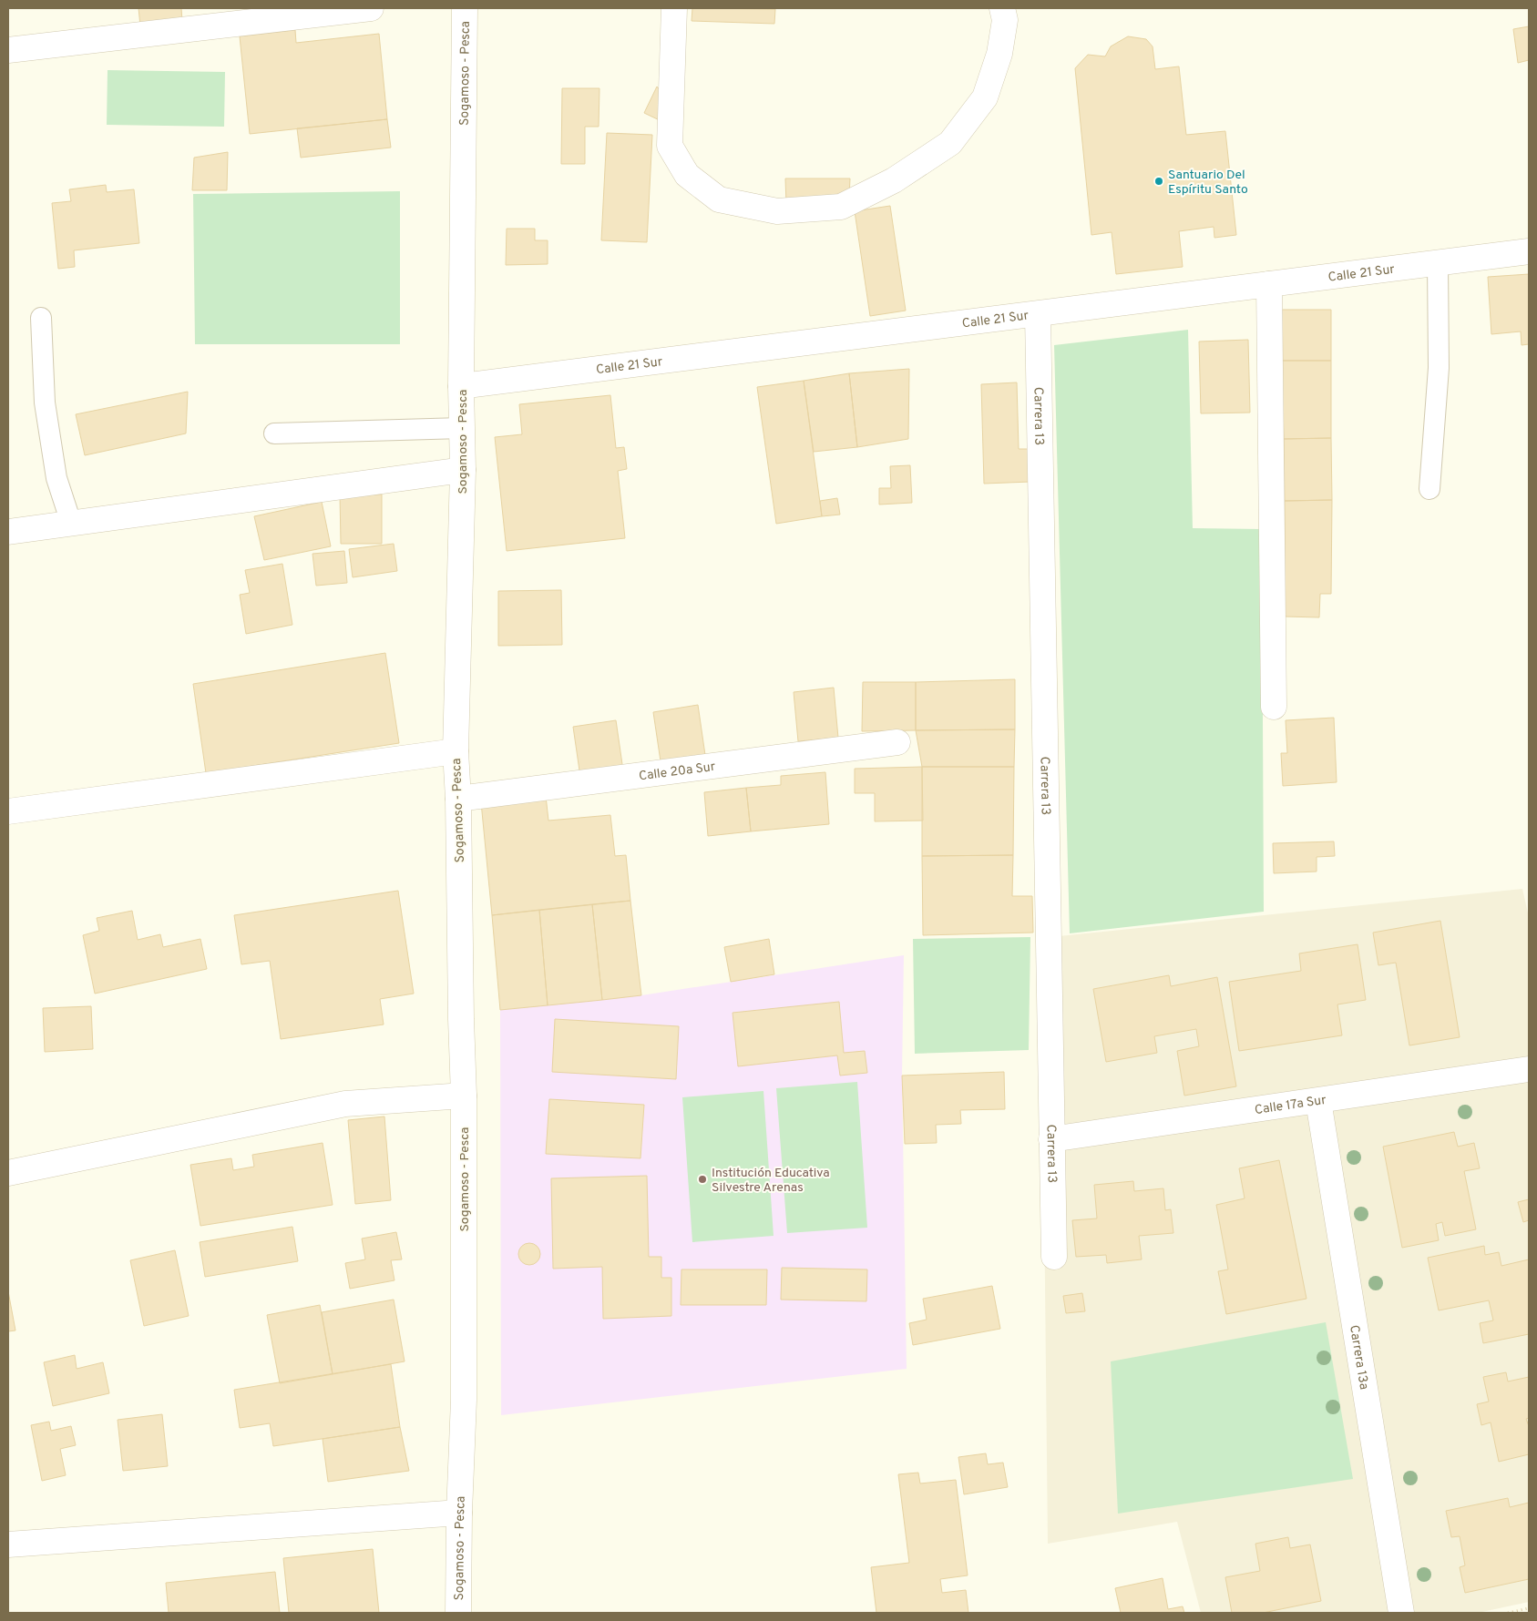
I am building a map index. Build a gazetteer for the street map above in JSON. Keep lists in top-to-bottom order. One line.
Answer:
{"streets":{"street":["Sogamoso - Pesca","Calle 21 Sur","Carrera 13","Calle 20a Sur","Calle 17a Sur","Carrera 13a"]},"crossings":[["Sogamoso - Pesca","Calle 21 Sur"],["Sogamoso - Pesca","Calle 20a Sur"],["Calle 21 Sur","Carrera 13"],["Carrera 13","Calle 17a Sur"],["Calle 17a Sur","Carrera 13a"]],"places":["Santuario Del Espíritu Santo","Institución Educativa Silvestre Arenas"]}
